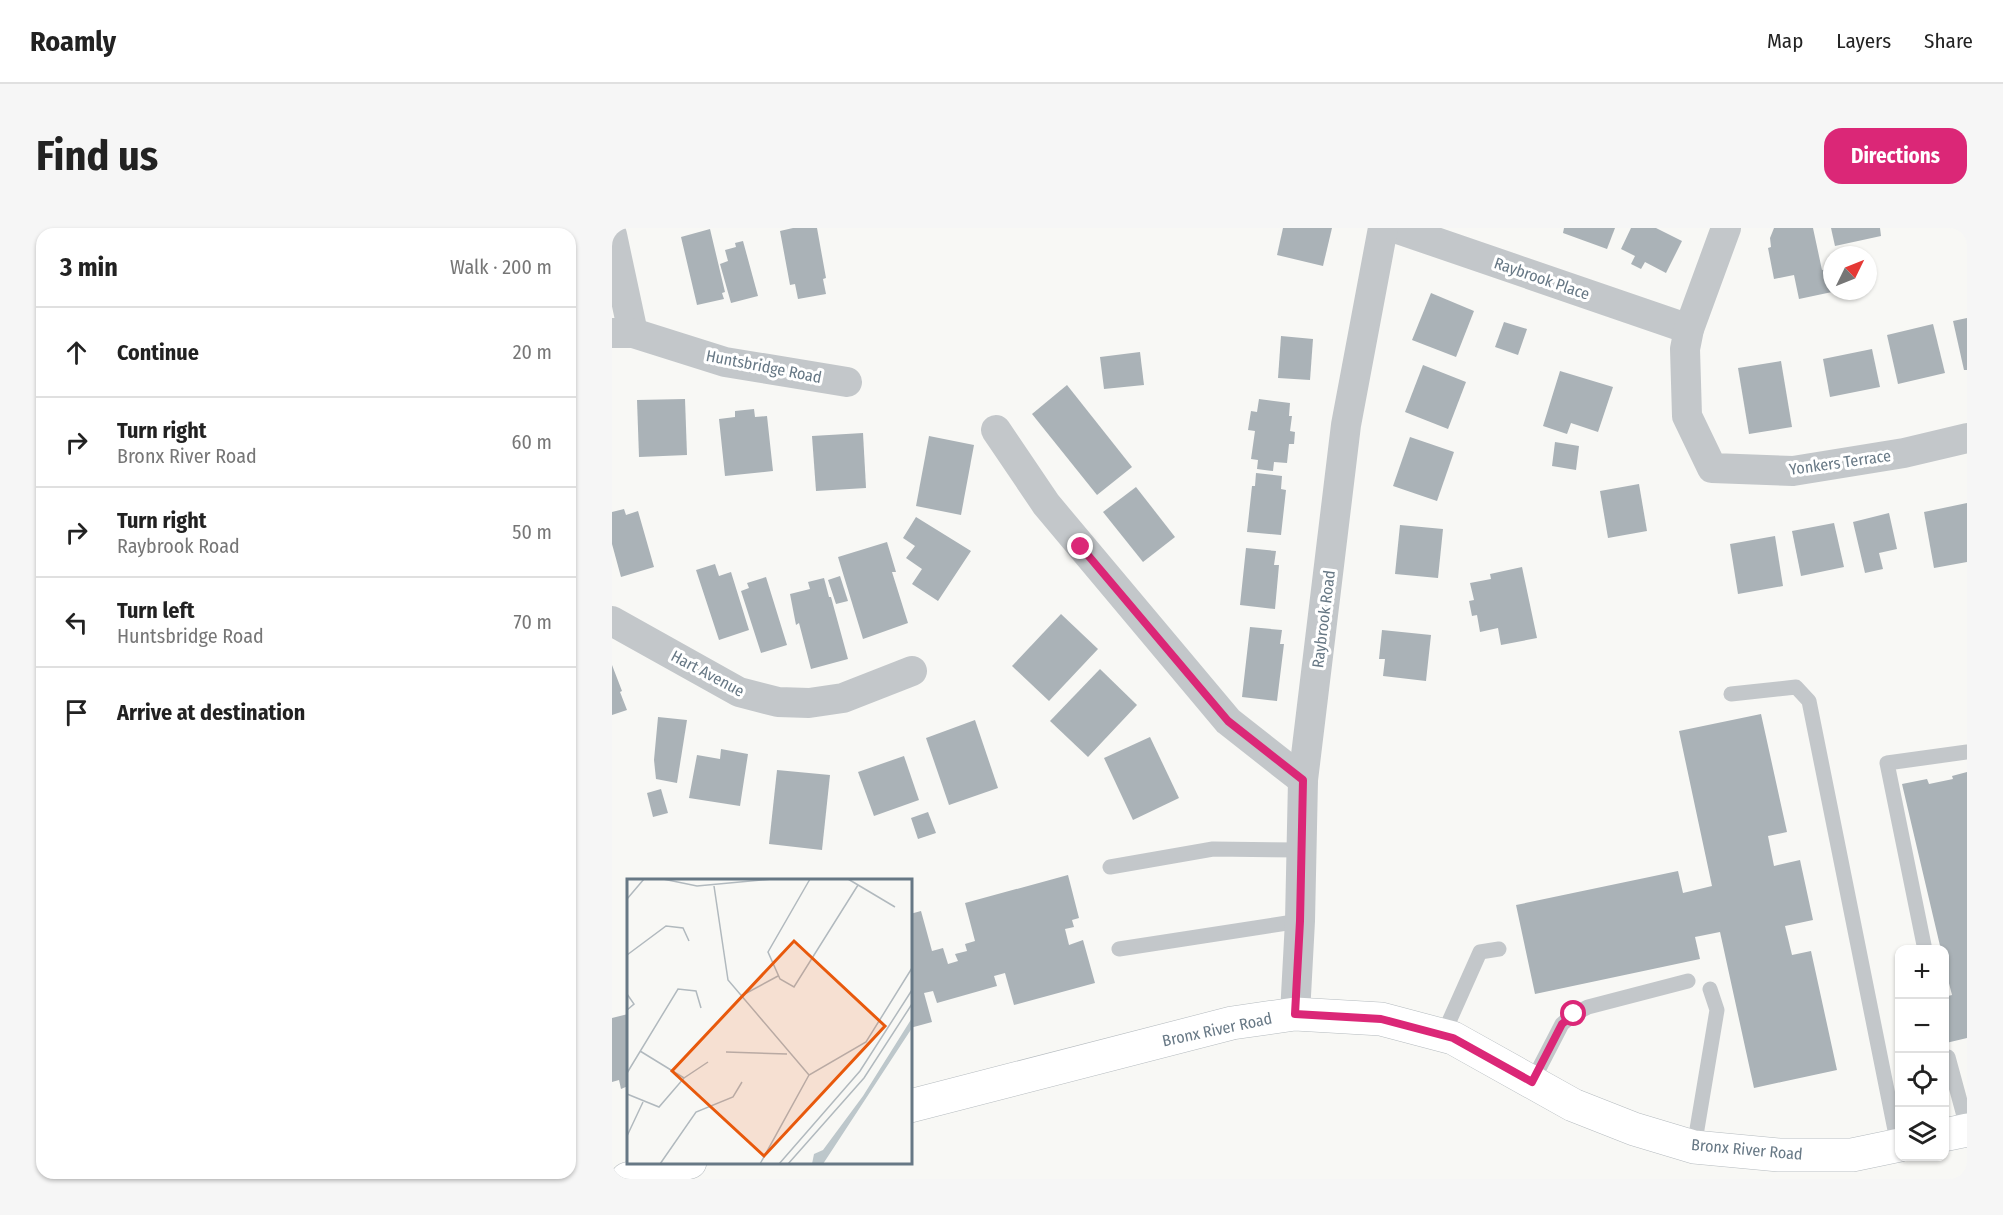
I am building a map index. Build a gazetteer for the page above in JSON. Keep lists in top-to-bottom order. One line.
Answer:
{"streets":{"street":["Raybrook Place","Huntsbridge Road","Yonkers Terrace","Raybrook Road","Hart Avenue","Bronx River Road"]},"crossings":[["Raybrook Place","Yonkers Terrace"],["Raybrook Road","Bronx River Road"]],"north":"top right","page":{"header":"Roamly","nav":["Map","Layers","Share"],"buttons":"Directions","title":"Find us","heading":["3 min","Walk · 200 m"],"list":[["Continue","20 m"],["Turn right","Bronx River Road","60 m"],["Turn right","Raybrook Road","50 m"],["Turn left","Huntsbridge Road","70 m"],"Arrive at destination"],"map_buttons":["+","−"]}}
